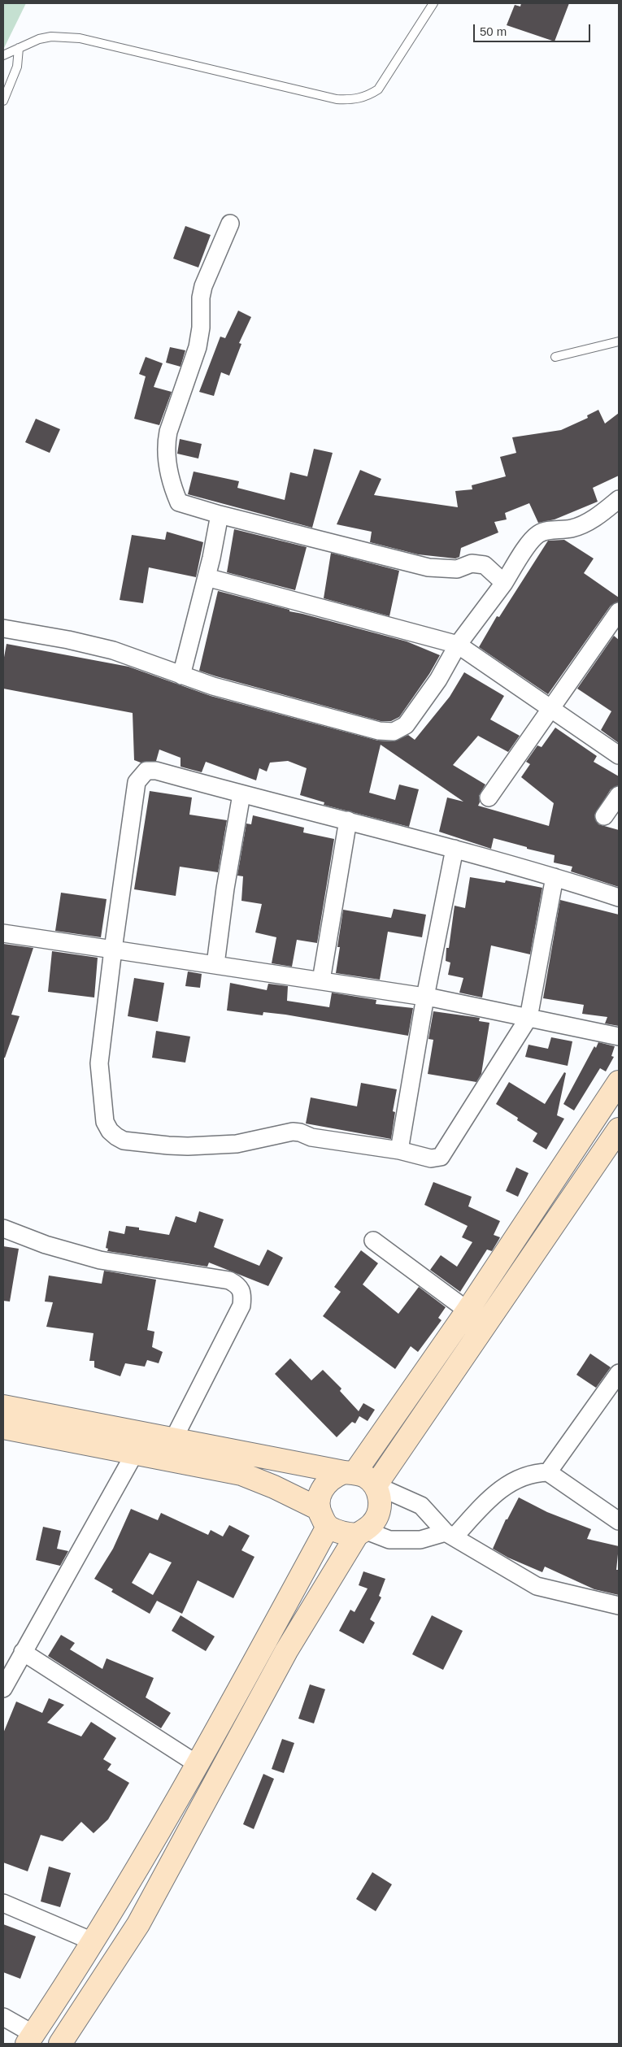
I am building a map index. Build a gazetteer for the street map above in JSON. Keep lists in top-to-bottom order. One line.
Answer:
{"scale_bar":"50 m"}
